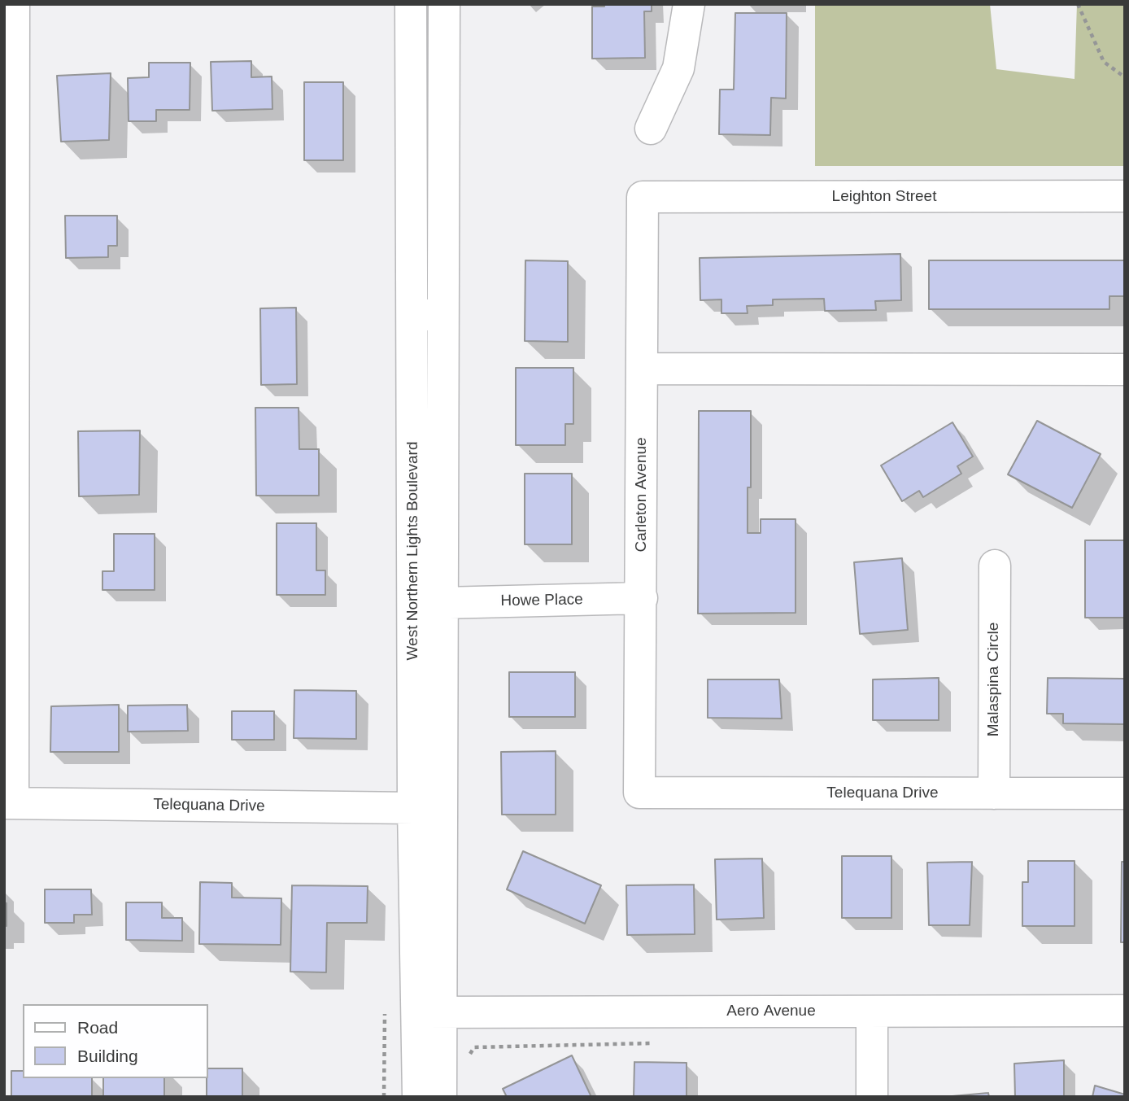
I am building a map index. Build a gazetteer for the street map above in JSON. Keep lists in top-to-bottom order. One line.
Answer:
{"streets":{"street":["Leighton Street","Carleton Avenue","West Northern Lights Boulevard","Howe Place","Malaspina Circle","Telequana Drive","Aero Avenue"]},"crossings":[["Leighton Street","Carleton Avenue"],["Carleton Avenue","Howe Place"],["Carleton Avenue","Telequana Drive"],["West Northern Lights Boulevard","Howe Place"],["West Northern Lights Boulevard","Telequana Drive"],["West Northern Lights Boulevard","Aero Avenue"],["Malaspina Circle","Telequana Drive"]],"legend":["Road","Building"]}
